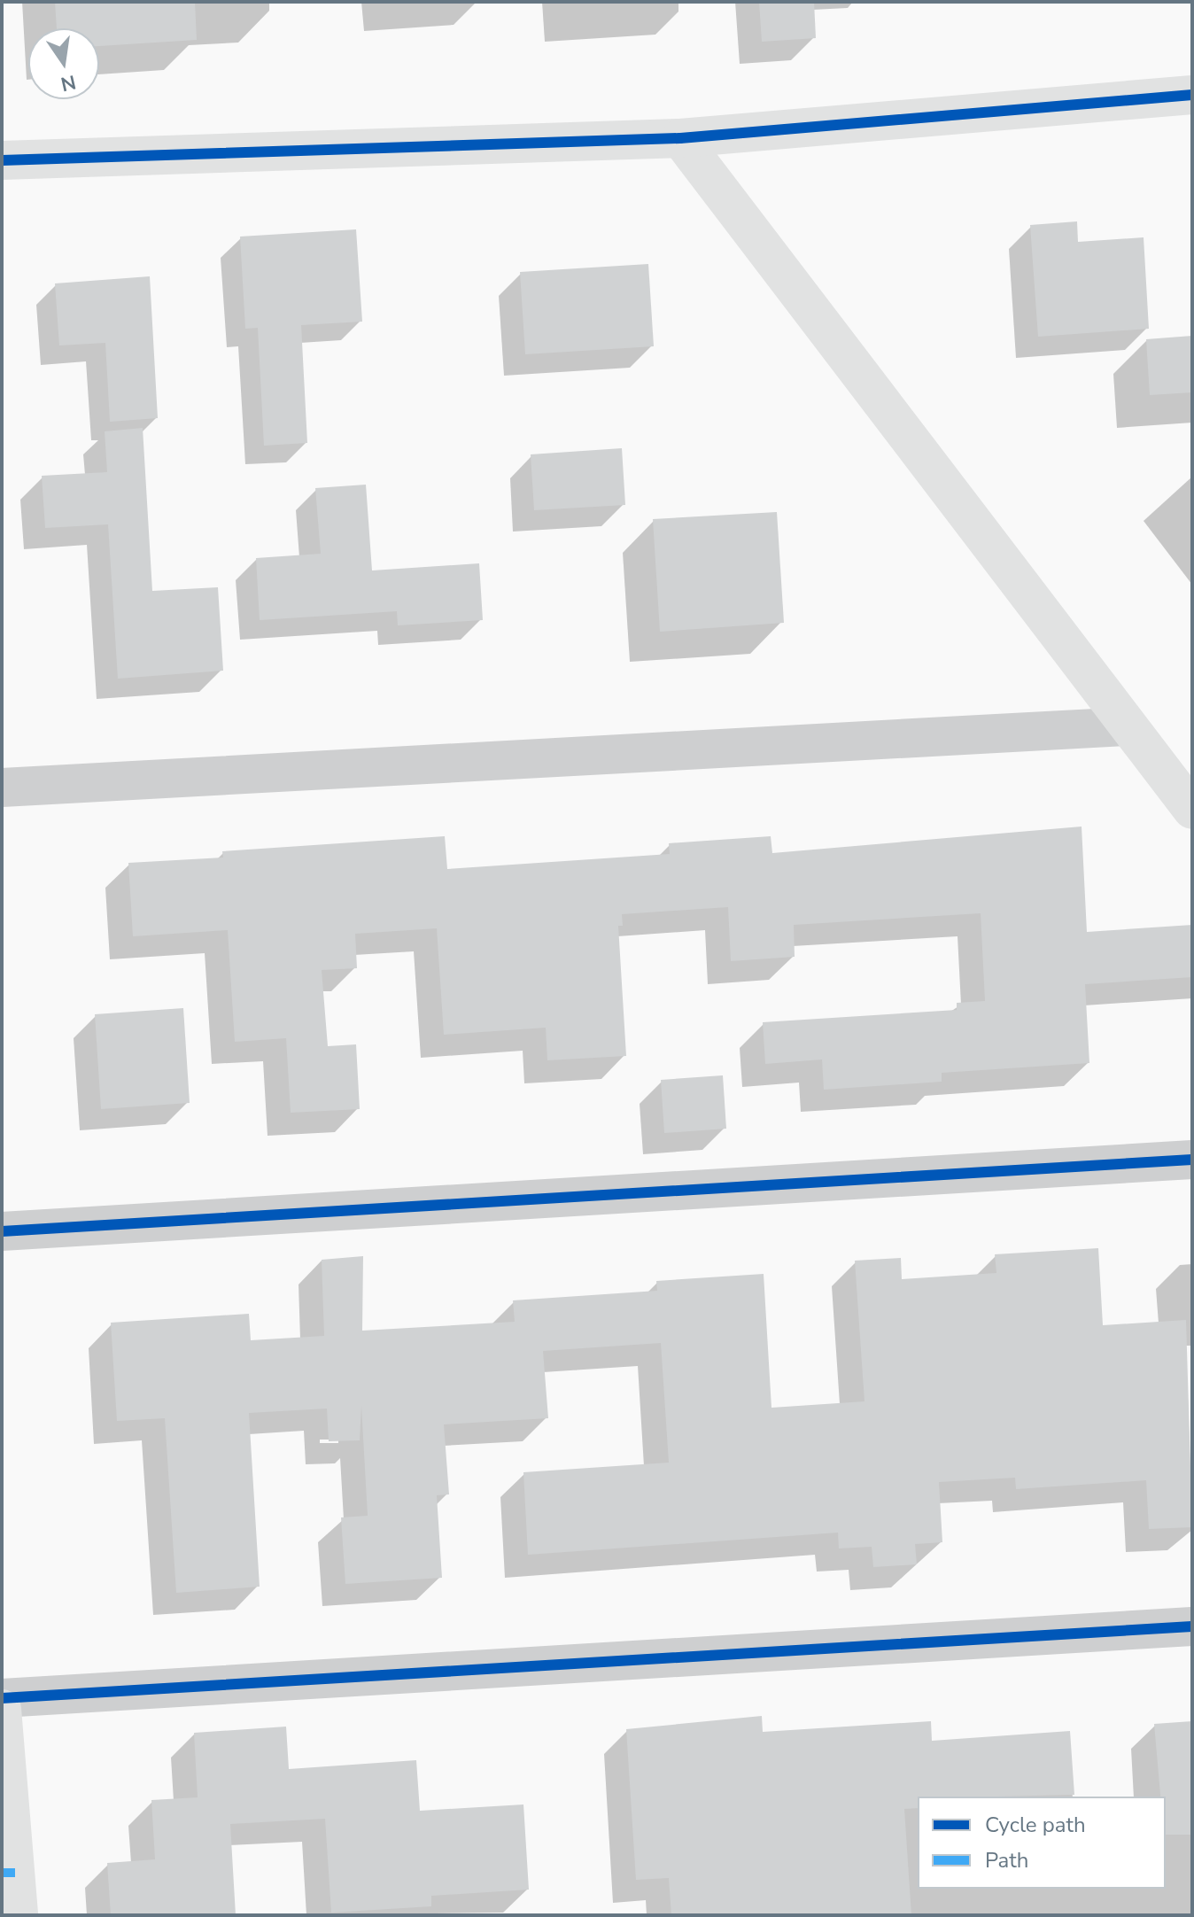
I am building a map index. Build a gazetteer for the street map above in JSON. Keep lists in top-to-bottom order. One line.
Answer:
{"legend":["Cycle path","Path"],"north":"bottom"}
